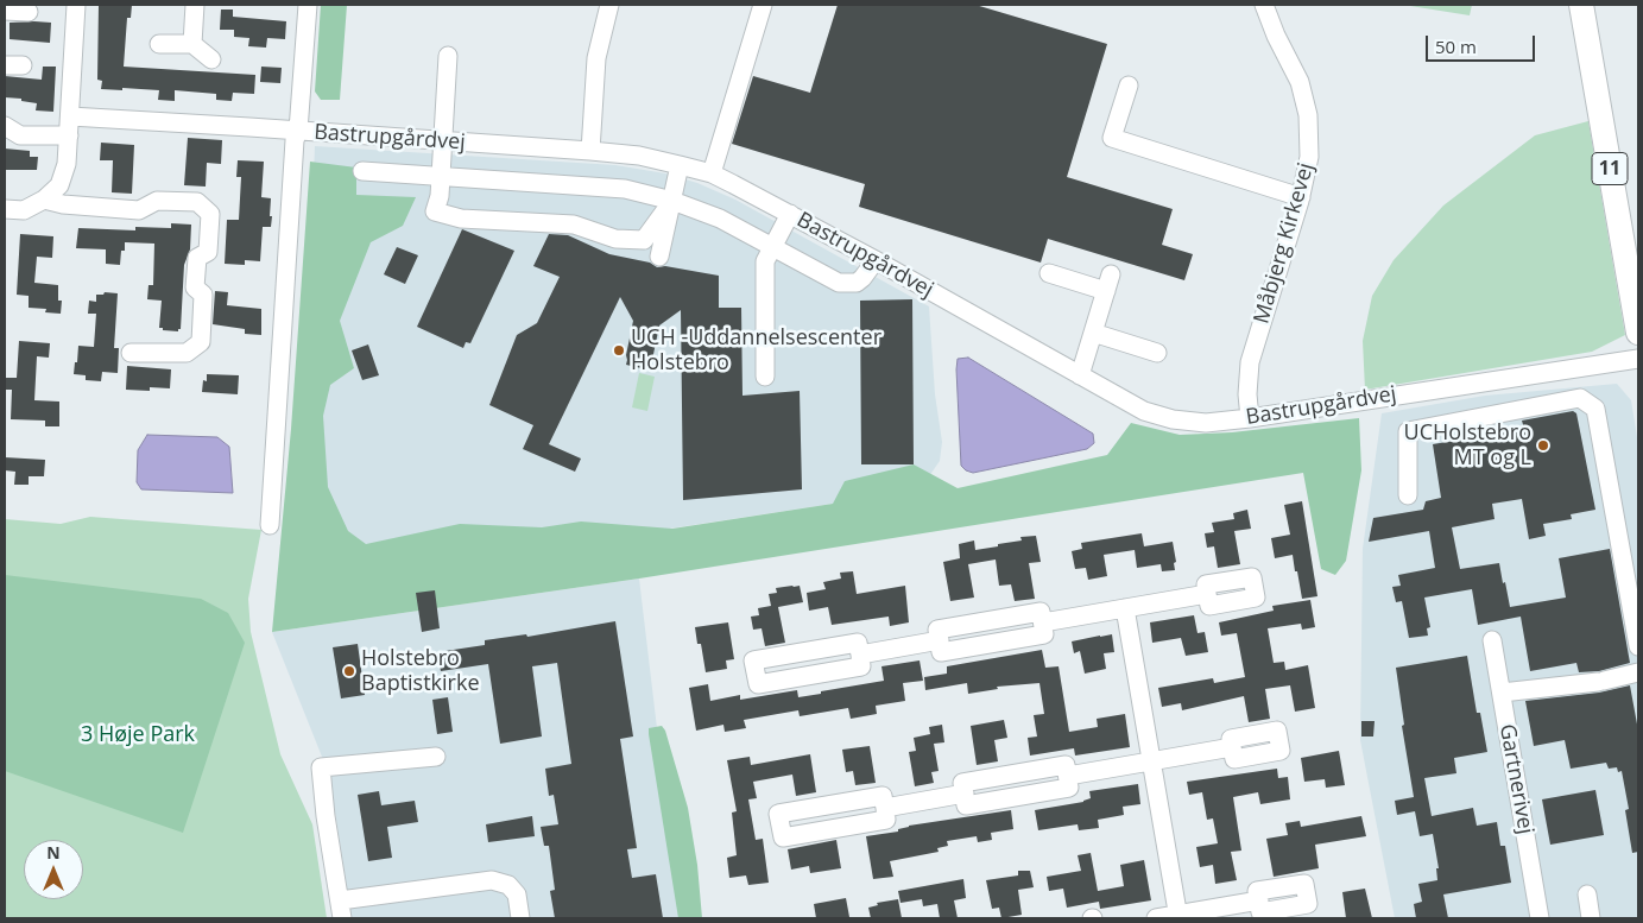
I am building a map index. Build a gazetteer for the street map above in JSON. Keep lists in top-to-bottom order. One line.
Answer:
{"streets":{"main road":["11"],"street":["Bastrupgårdvej","Måbjerg Kirkevej","Gartnerivej"]},"crossings":[["Bastrupgårdvej","Måbjerg Kirkevej"]],"parks":["3 Høje Park"],"places":["UCH -Uddannelsescenter Holstebro","UCHolstebro MT og L","Holstebro Baptistkirke"],"scale_bar":"50 m","north":"top"}
